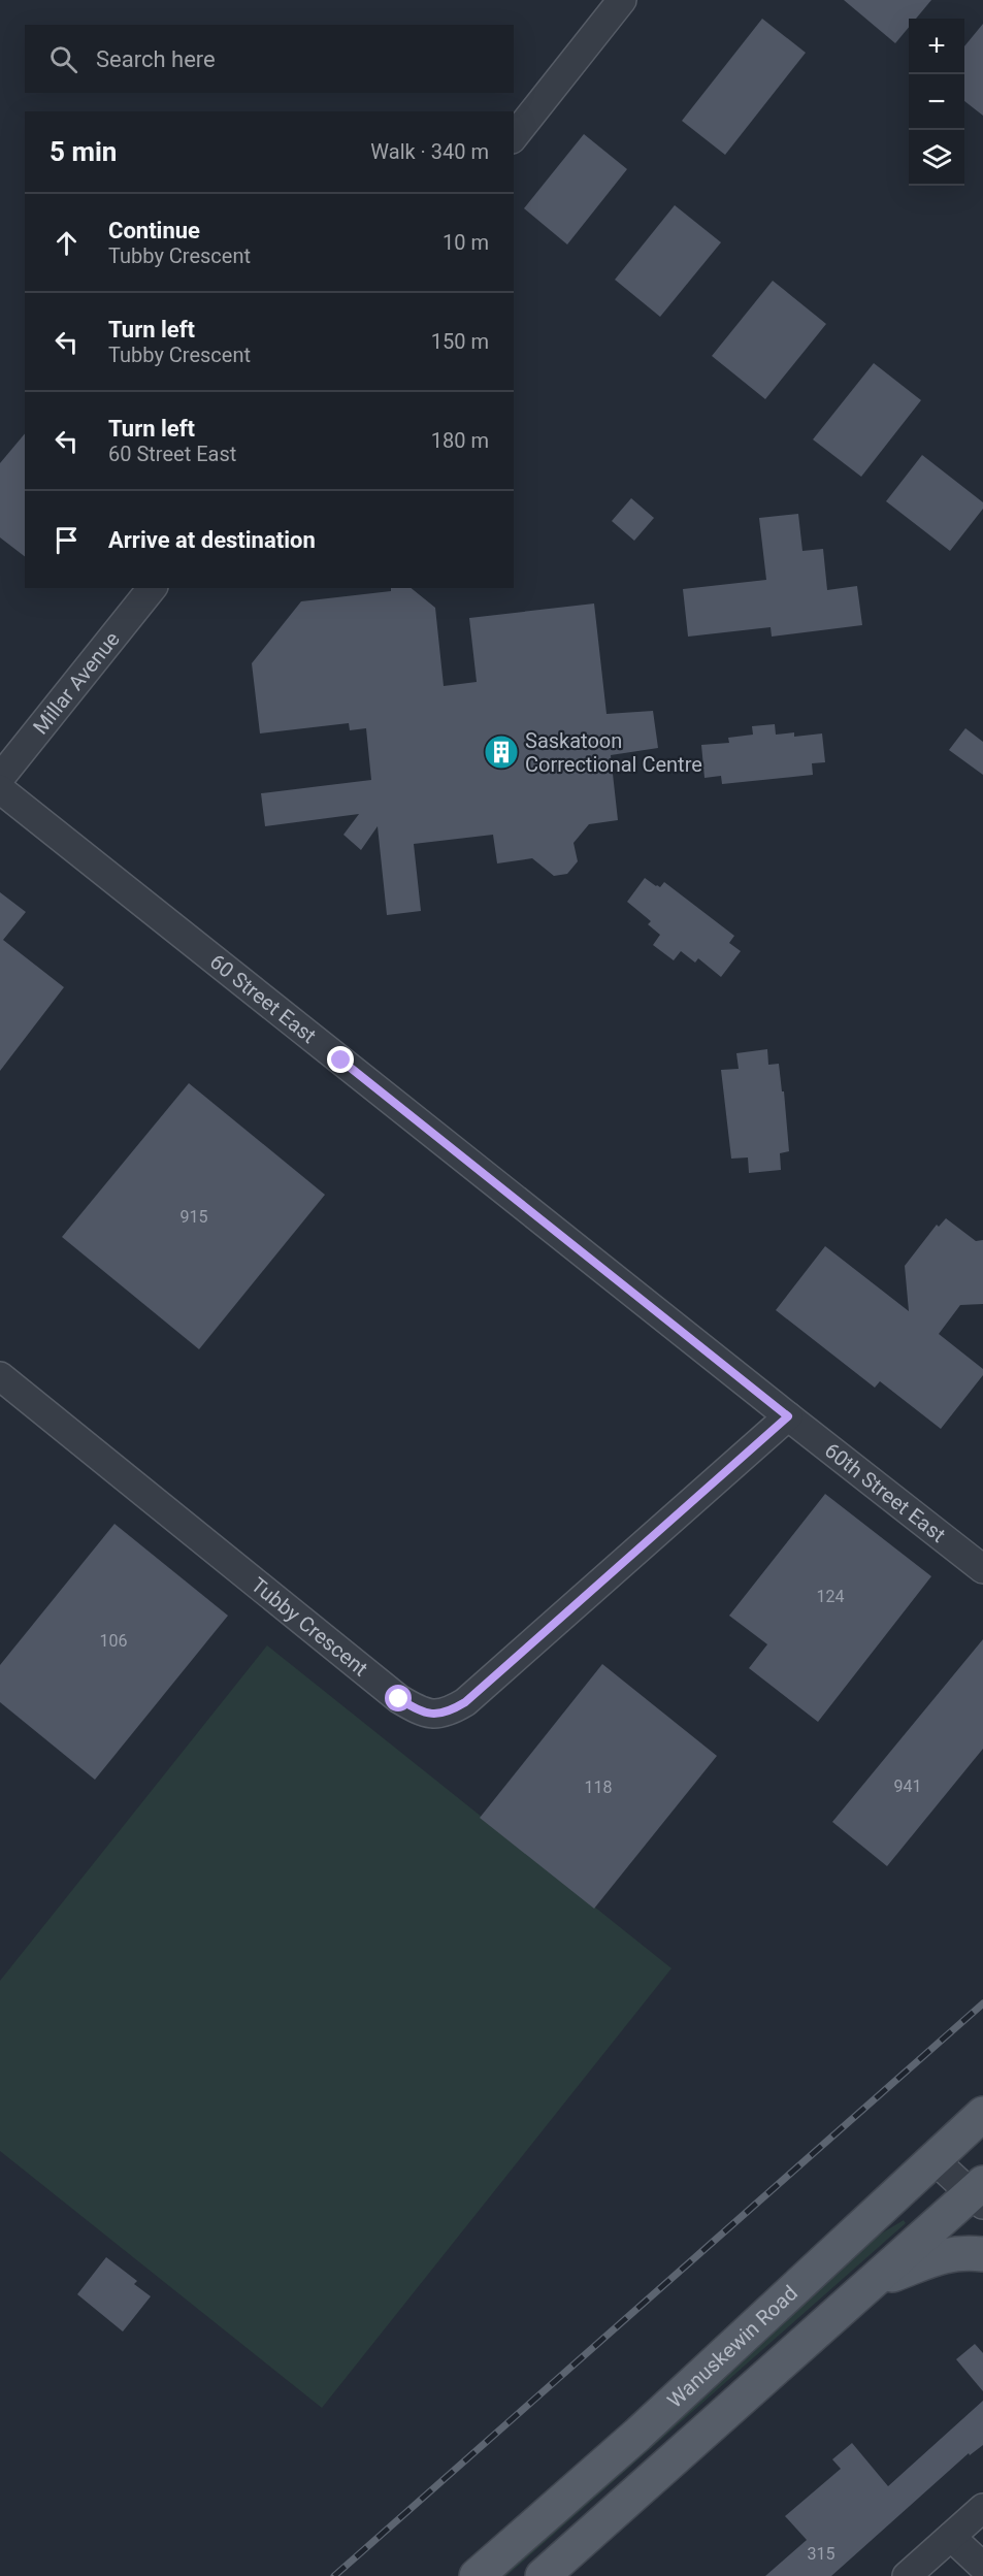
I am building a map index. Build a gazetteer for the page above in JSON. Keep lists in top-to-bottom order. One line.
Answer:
{"streets":{"main road":["Wanuskewin Road"],"street":["Millar Avenue","60 Street East","60th Street East","Tubby Crescent"]},"crossings":[["60 Street East","60th Street East"],["60 Street East","Tubby Crescent"],["60th Street East","Tubby Crescent"]],"places":{"building":["Saskatoon Correctional Centre"]},"house_numbers":["915","124","106","941","118","315"],"page":{"map_buttons":["+","−"],"search":"Search here","heading":["5 min","Walk · 340 m"],"list":[["Continue","Tubby Crescent","10 m"],["Turn left","Tubby Crescent","150 m"],["Turn left","60 Street East","180 m"],"Arrive at destination"]}}
